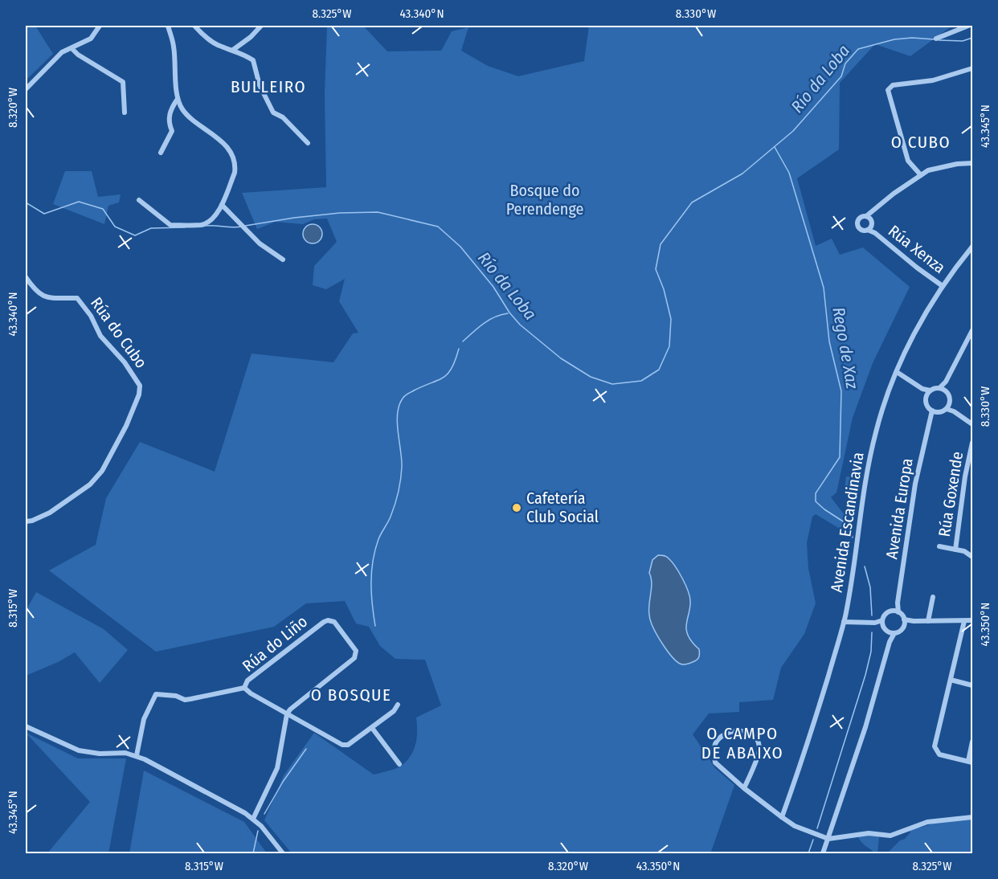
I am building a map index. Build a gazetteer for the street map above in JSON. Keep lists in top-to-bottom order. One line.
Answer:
{"streets":{"street":["Rúa Xenza","Rúa do Cubo","Rúa Goxende","Avenida Europa","Avenida Escandinavia","Rúa do Liño"]},"crossings":[["Rúa Xenza","Avenida Escandinavia"]],"districts":["BULLEIRO","O CUBO","O BOSQUE","O CAMPO DE ABAIXO"],"water":["Río da Loba","Rego de Xaz"],"parks":["Bosque do Perendenge"],"places":["Cafetería Club Social"],"coordinates":["8.325°W","43.340°N","8.330°W","8.320°W","43.345°N","8.315°W","43.350°N"]}
